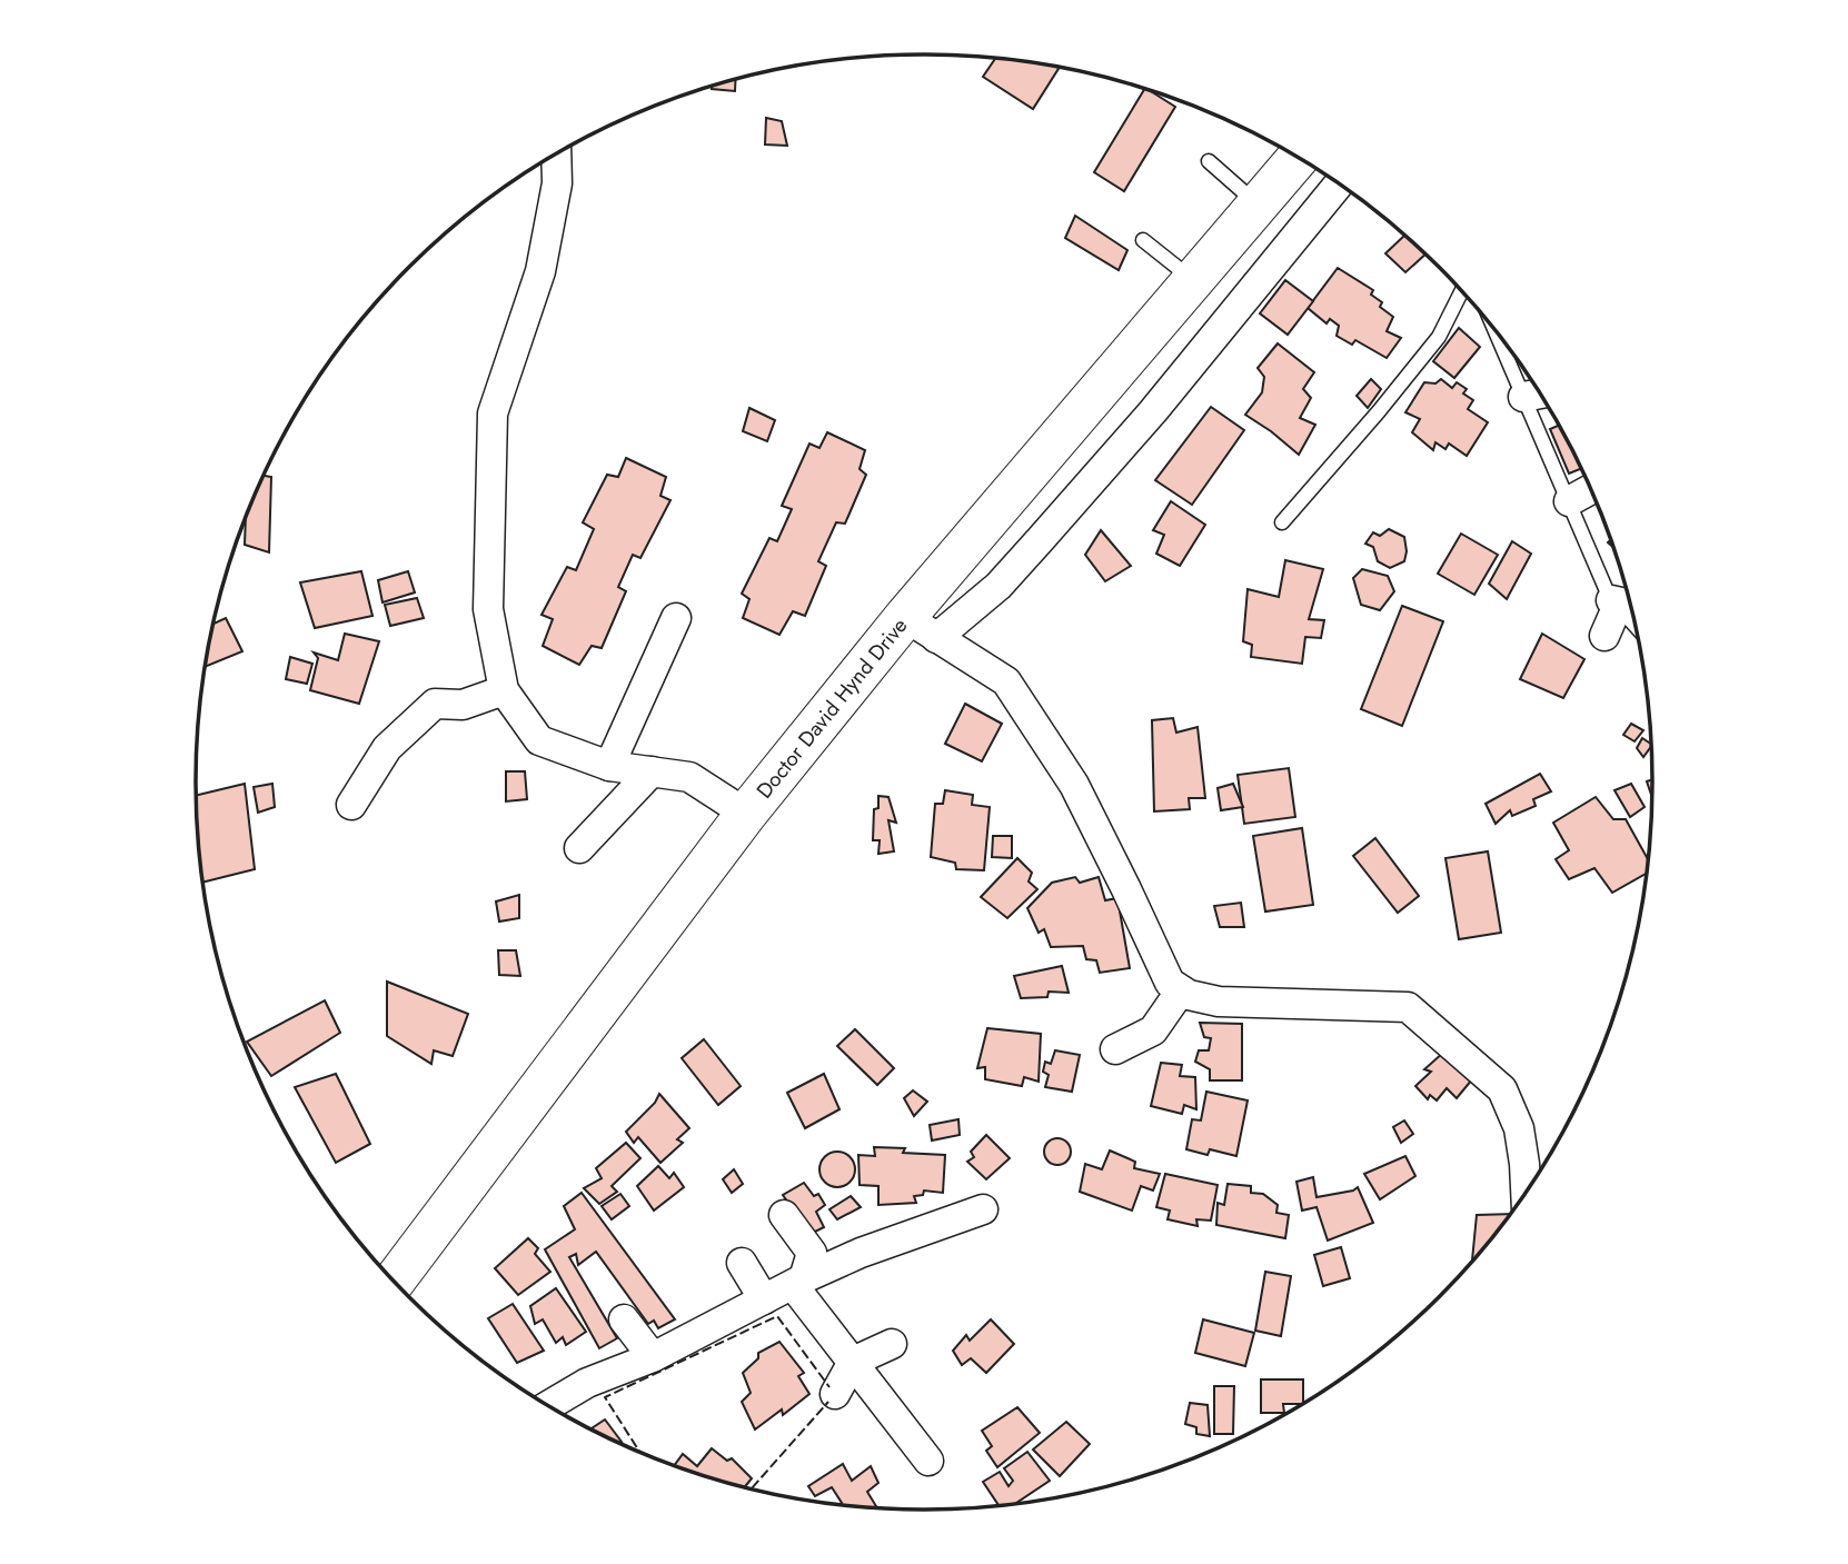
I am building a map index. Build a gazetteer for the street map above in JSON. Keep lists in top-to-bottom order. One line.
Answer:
{"streets":{"main road":["Doctor David Hynd Drive"]}}
